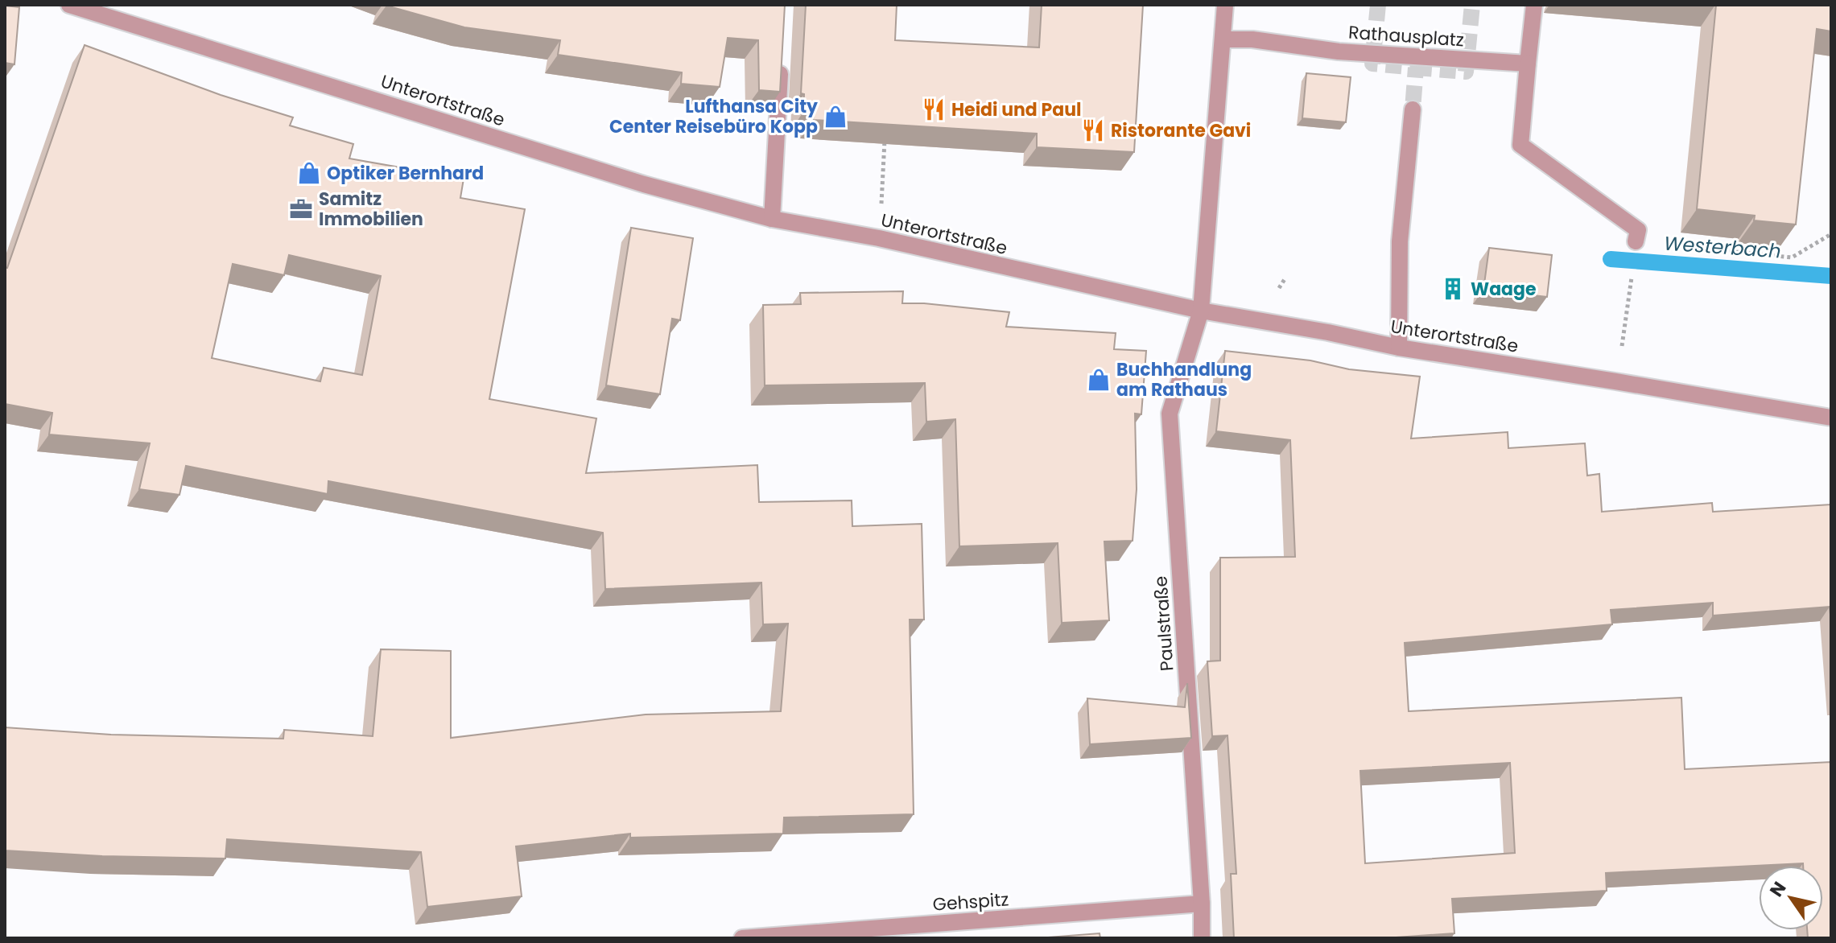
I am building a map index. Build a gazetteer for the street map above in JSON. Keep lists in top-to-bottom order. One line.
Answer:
{"streets":{"street":["Rathausplatz","Unterortstraße","Paulstraße","Gehspitz"]},"crossings":[["Rathausplatz","Paulstraße"],["Unterortstraße","Paulstraße"],["Paulstraße","Gehspitz"]],"water":["Westerbach"],"places":{"restaurant":["Heidi und Paul","Ristorante Gavi"],"shop":["Lufthansa City Center Reisebüro Kopp","Optiker Bernhard","Buchhandlung am Rathaus"],"office":["Samitz Immobilien"],"building":["Waage"]},"north":"top left"}
